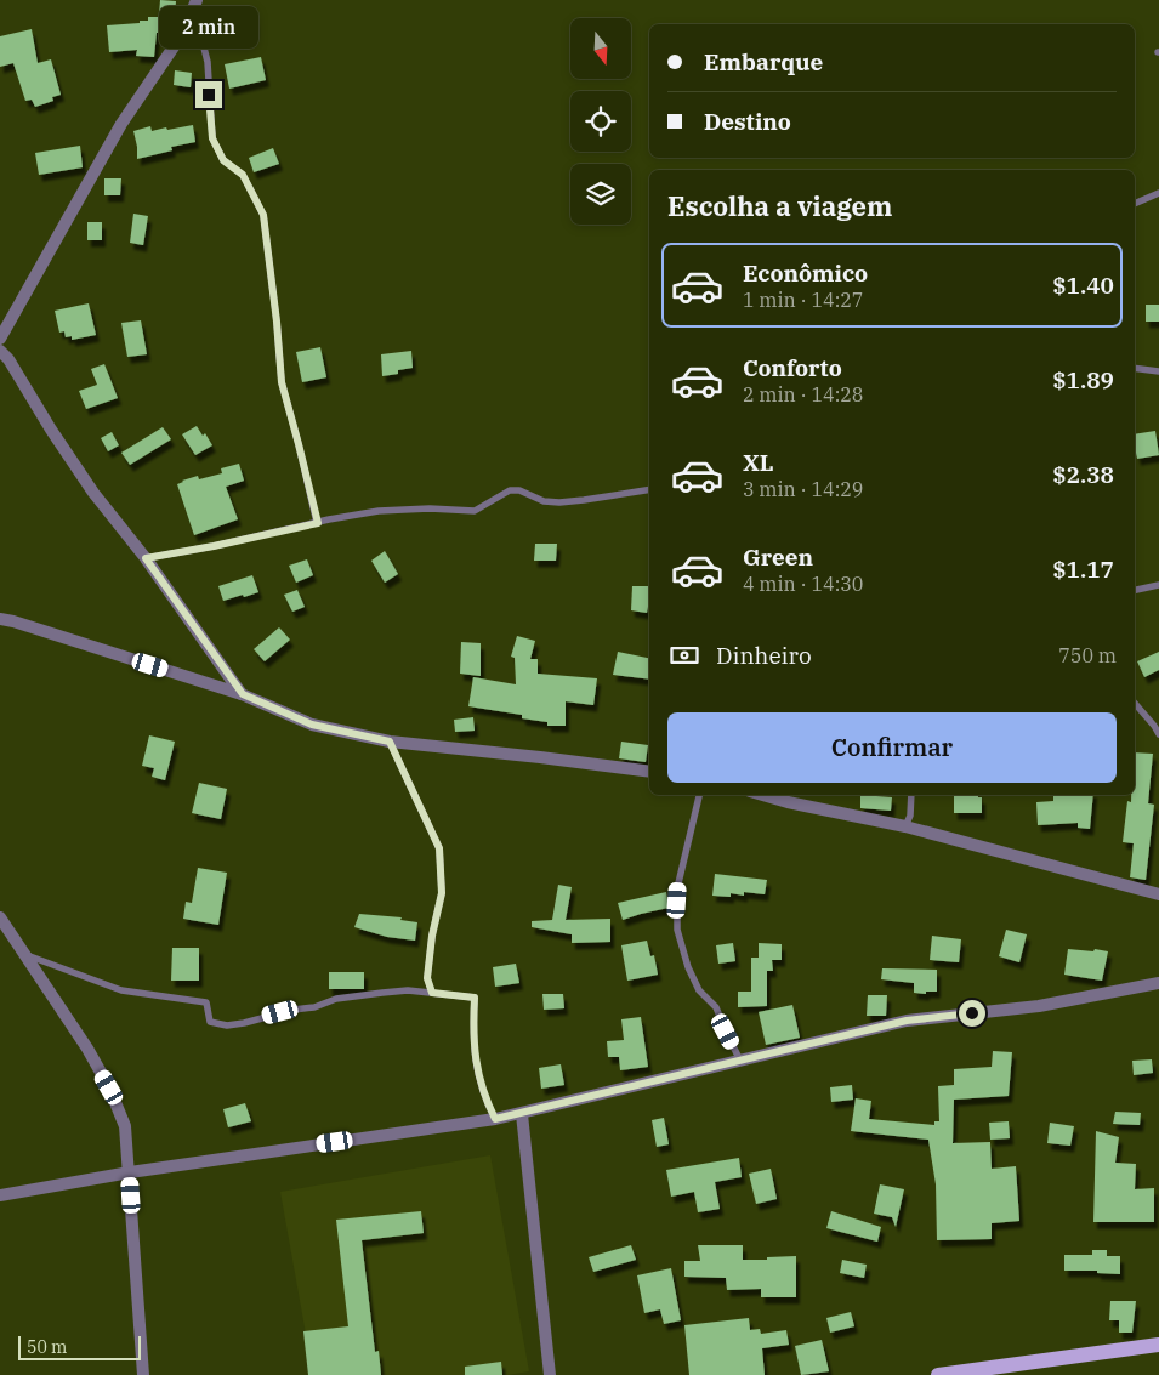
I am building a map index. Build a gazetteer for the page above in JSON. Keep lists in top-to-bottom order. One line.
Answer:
{"scale_bar":"50 m","north":"bottom","page":{"bubble":"2 min","banner":["Embarque","Destino"],"heading":"Escolha a viagem","list":[{"name":"Econômico","note":"1 min · 14:27","value":"$1.40"},{"name":"Conforto","note":"2 min · 14:28","value":"$1.89"},{"name":"XL","note":"3 min · 14:29","value":"$2.38"},{"name":"Green","note":"4 min · 14:30","value":"$1.17"}],"pay":["Dinheiro","750 m"],"buttons":"Confirmar","scale":"50 m"}}
